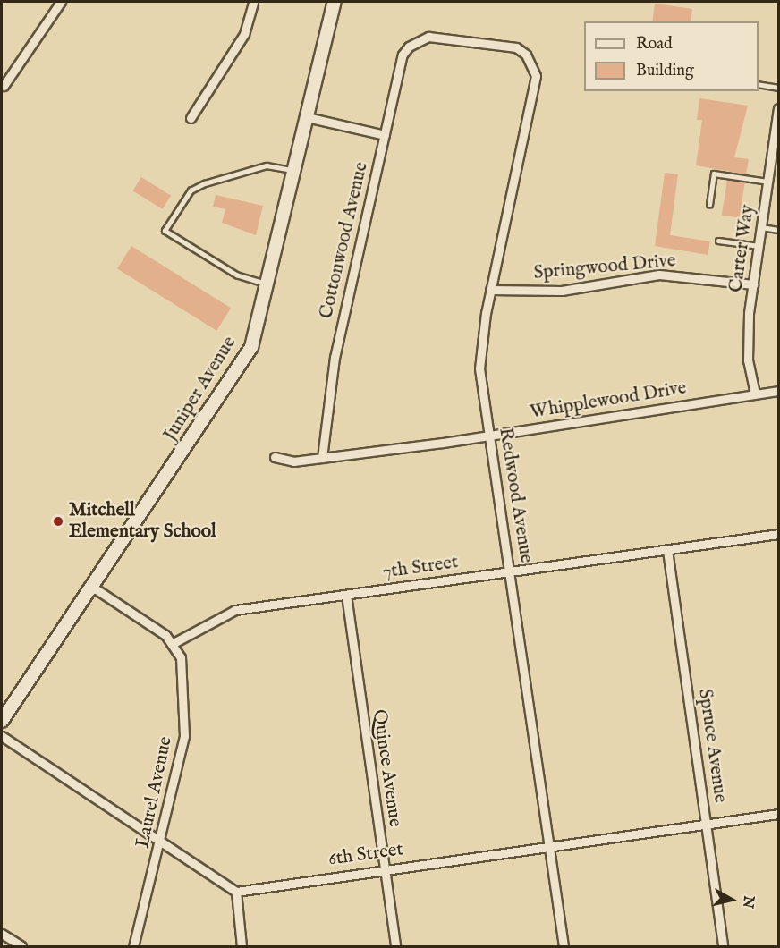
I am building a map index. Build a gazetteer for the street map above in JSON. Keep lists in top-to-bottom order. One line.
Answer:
{"streets":{"street":["Cottonwood Avenue","Carter Way","Springwood Drive","Juniper Avenue","Whipplewood Drive","Redwood Avenue","7th Street","Spruce Avenue","Quince Avenue","Laurel Avenue","6th Street"]},"crossings":[["Cottonwood Avenue","Whipplewood Drive"],["Cottonwood Avenue","Redwood Avenue"],["Carter Way","Springwood Drive"],["Carter Way","Whipplewood Drive"],["Springwood Drive","Redwood Avenue"],["Whipplewood Drive","Redwood Avenue"],["Redwood Avenue","7th Street"],["Redwood Avenue","6th Street"],["7th Street","Spruce Avenue"],["7th Street","Quince Avenue"],["7th Street","Laurel Avenue"],["Spruce Avenue","6th Street"],["Quince Avenue","6th Street"]],"places":["Mitchell Elementary School"],"legend":["Road","Building"],"north":"right"}
